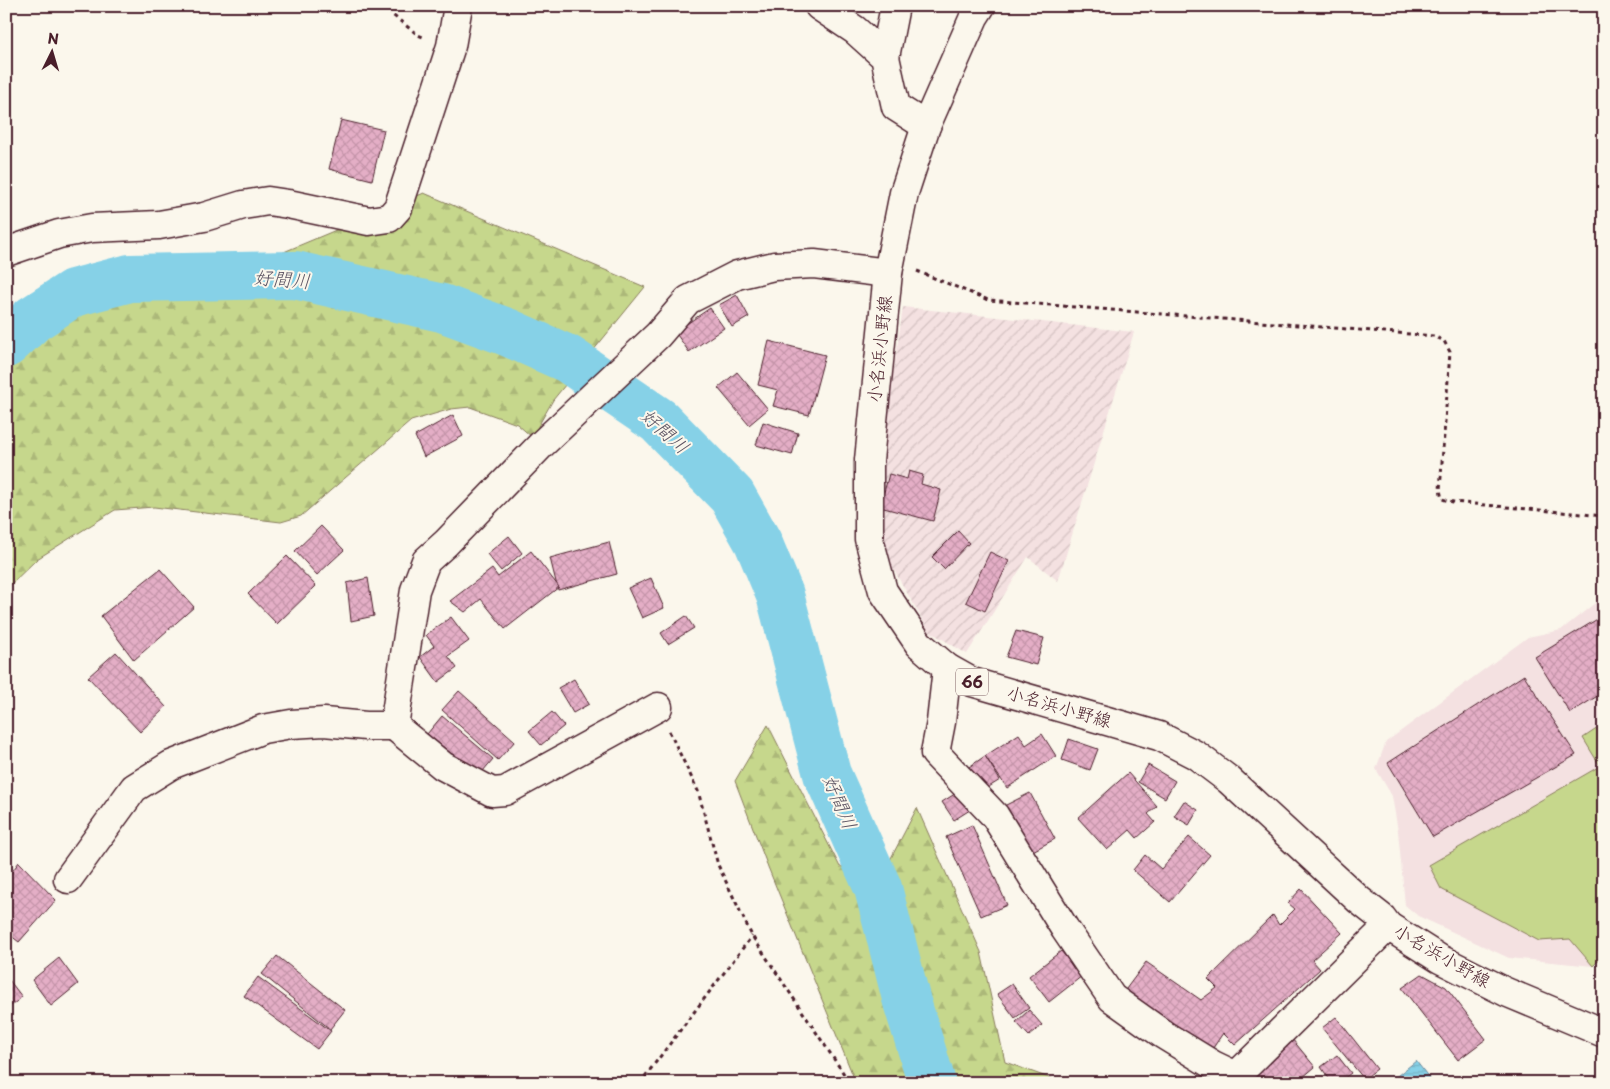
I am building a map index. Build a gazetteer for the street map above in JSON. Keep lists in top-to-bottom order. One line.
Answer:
{"streets":{"street":["小名浜小野線","66"]},"water":["好間川"],"north":"top"}
